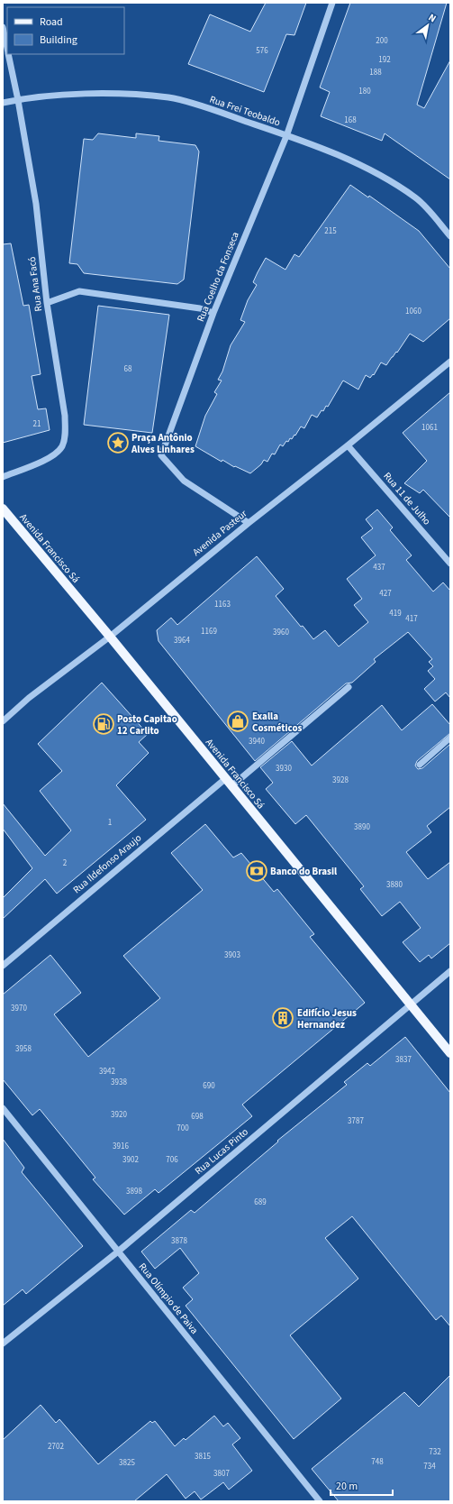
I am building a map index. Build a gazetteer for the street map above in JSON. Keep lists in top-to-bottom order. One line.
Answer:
{"streets":{"main road":["Avenida Francisco Sá"],"street":["Rua Frei Teobaldo","Rua Coelho da Fonseca","Rua Ana Facó","Rua 11 de Julho","Avenida Pasteur","Rua Ildefonso Araujo","Rua Lucas Pinto","Rua Olímpio de Paiva"]},"crossings":[["Rua Frei Teobaldo","Rua Coelho da Fonseca"],["Rua Frei Teobaldo","Rua Ana Facó"],["Rua Coelho da Fonseca","Avenida Pasteur"],["Rua 11 de Julho","Avenida Pasteur"],["Avenida Pasteur","Avenida Francisco Sá"],["Avenida Francisco Sá","Rua Ildefonso Araujo"],["Avenida Francisco Sá","Rua Lucas Pinto"],["Rua Lucas Pinto","Rua Olímpio de Paiva"]],"places":{"place":["Praça Antônio Alves Linhares"],"shop":["Exalla Cosméticos"],"fuel station":["Posto Capitao 12 Carlito"],"bank":["Banco do Brasil"],"building":["Edifício Jesus Hernandez"]},"house_numbers":["200","576","192","188","180","168","215","1060","68","21","1061","437","427","1163","419","417","1169","3960","3964","3940","3930","3928","1","3890","2","3880","3903","3970","3958","3837","3942","3938","690","3920","698","3787","700","3916","3902","706","3898","689","3878","2702","732","3815","748","3825","734","3807"],"legend":["Road","Building"],"scale_bar":"20 m","north":"top right"}
